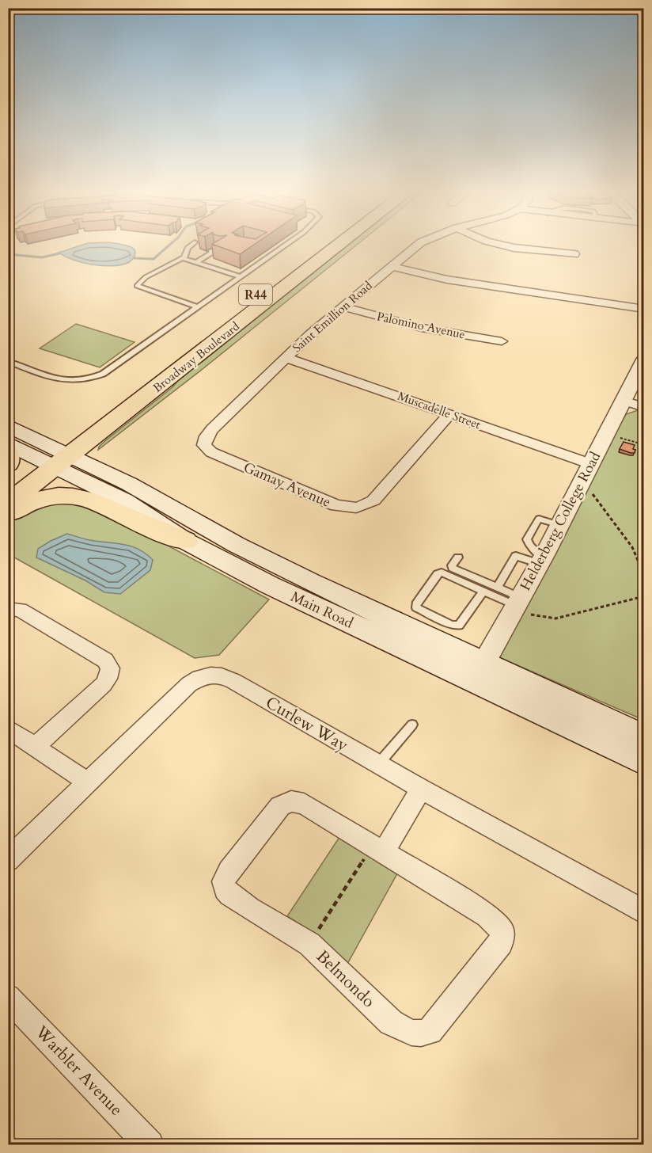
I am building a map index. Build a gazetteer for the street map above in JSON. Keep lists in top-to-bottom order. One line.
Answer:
{"streets":{"main road":["R44","Broadway Boulevard","Main Road"],"street":["Saint Emillion Road","Palomino Avenue","Muscadelle Street","Gamay Avenue","Helderberg College Road","Curlew Way","Belmondo","Warbler Avenue"]},"crossings":[["Saint Emillion Road","Palomino Avenue"],["Saint Emillion Road","Muscadelle Street"],["Saint Emillion Road","Gamay Avenue"],["Broadway Boulevard","Main Road"],["Muscadelle Street","Gamay Avenue"],["Muscadelle Street","Helderberg College Road"],["Helderberg College Road","Main Road"]]}
